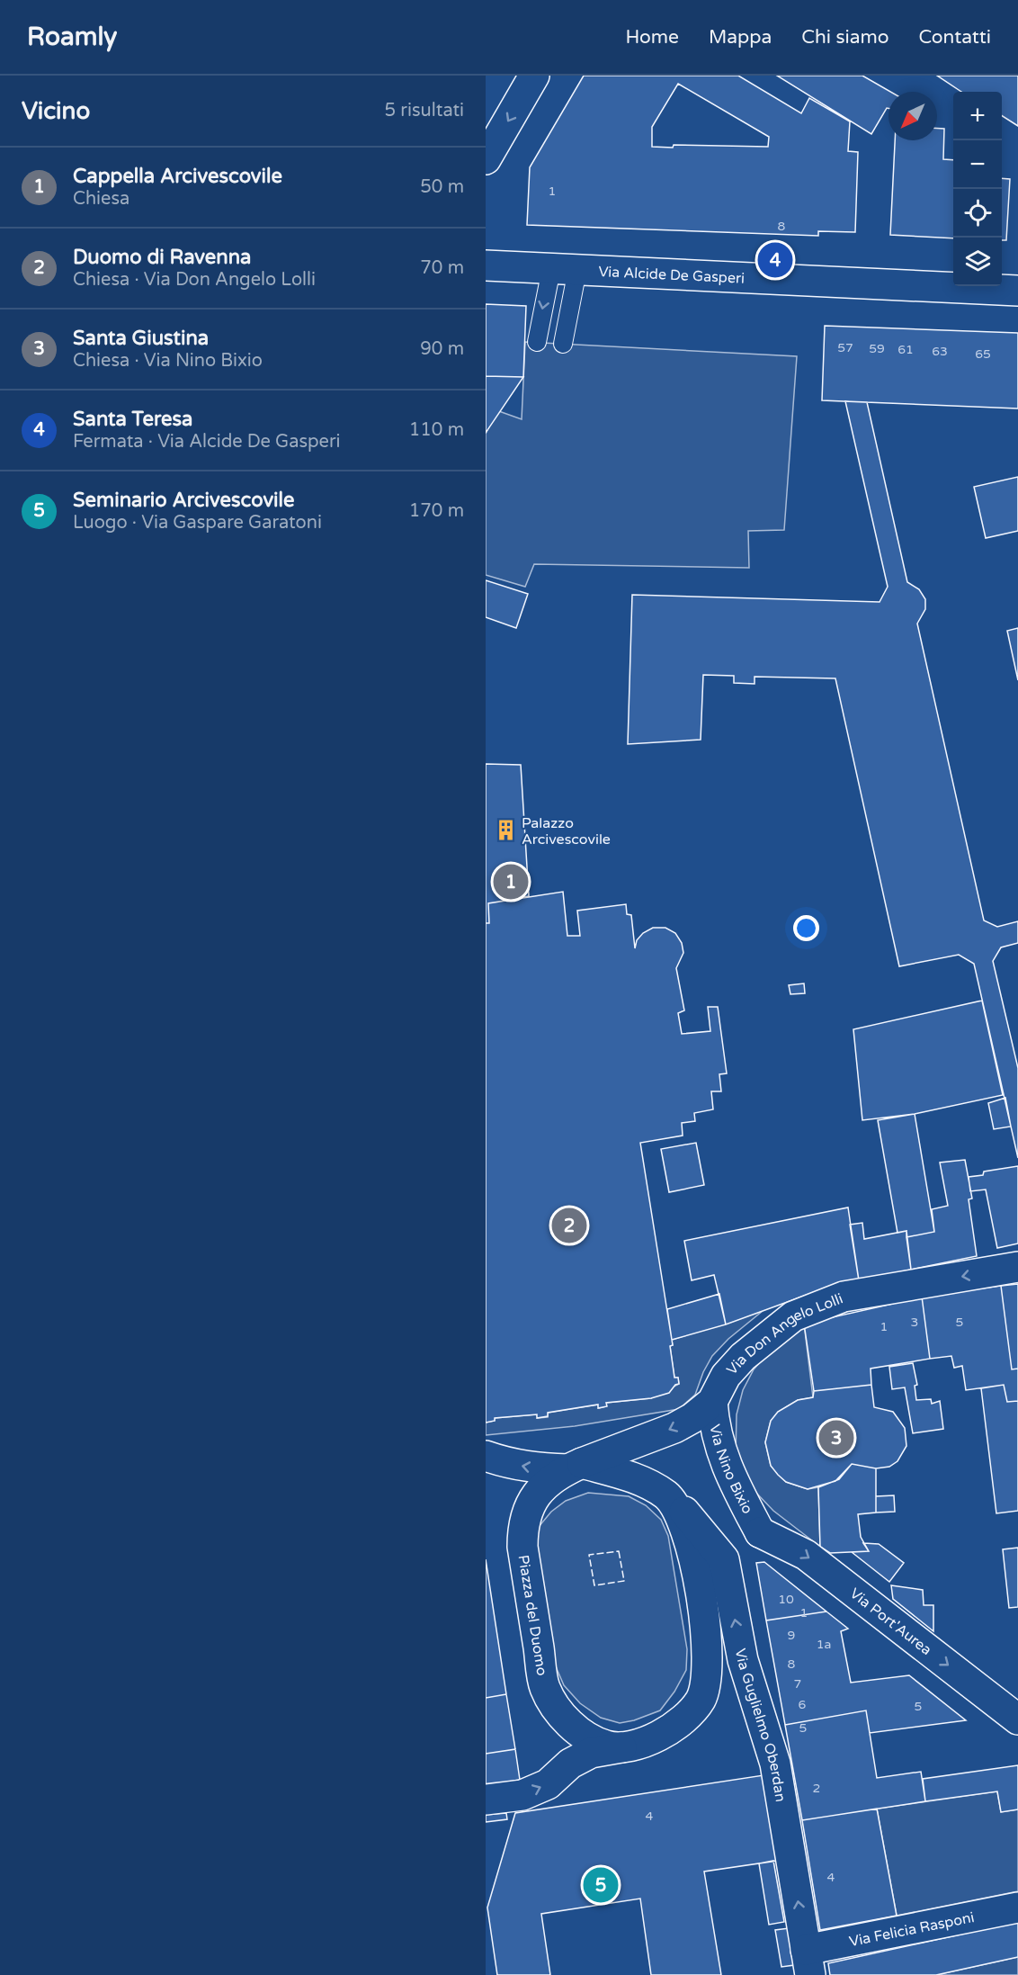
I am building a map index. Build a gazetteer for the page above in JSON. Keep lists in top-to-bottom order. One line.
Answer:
{"streets":{"street":["Via Alcide De Gasperi","Via Don Angelo Lolli","Via Nino Bixio","Piazza del Duomo","Via Port'Aurea","Via Guglielmo Oberdan","Via Felicia Rasponi"]},"crossings":[["Via Don Angelo Lolli","Via Nino Bixio"],["Via Don Angelo Lolli","Piazza del Duomo"],["Via Nino Bixio","Via Port'Aurea"],["Via Guglielmo Oberdan","Via Felicia Rasponi"]],"one_way":["Via Don Angelo Lolli","Via Port'Aurea","Via Guglielmo Oberdan"],"places":{"building":["Palazzo Arcivescovile"]},"house_numbers":["1","8","57","59","61","63","65","3","5","1","10","1","9","1a","8","7","6","5","5","2","4","4"],"north":"bottom left","page":{"header":"Roamly","nav":["Home","Mappa","Chi siamo","Contatti"],"heading":["Vicino","5 risultati"],"map_buttons":["+","−"],"list":[{"mark":"1","name":"Cappella Arcivescovile","note":"Chiesa","value":"50 m"},{"mark":"2","name":"Duomo di Ravenna","note":"Chiesa · Via Don Angelo Lolli","value":"70 m"},{"mark":"3","name":"Santa Giustina","note":"Chiesa · Via Nino Bixio","value":"90 m"},{"mark":"4","name":"Santa Teresa","note":"Fermata · Via Alcide De Gasperi","value":"110 m"},{"mark":"5","name":"Seminario Arcivescovile","note":"Luogo · Via Gaspare Garatoni","value":"170 m"}],"pins":["4","1","2","3","5"]}}
